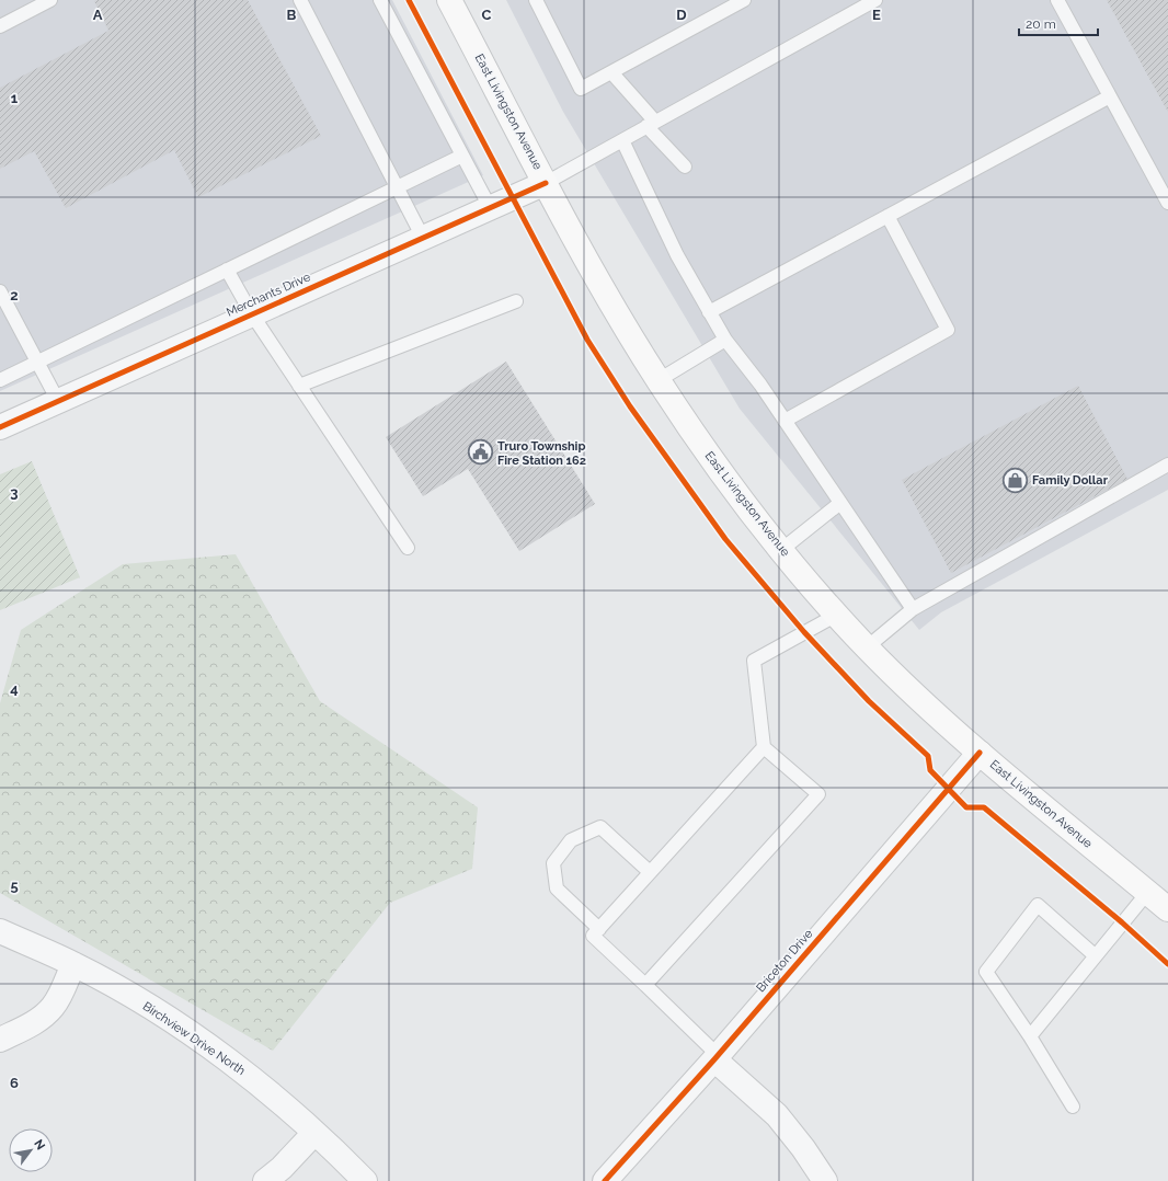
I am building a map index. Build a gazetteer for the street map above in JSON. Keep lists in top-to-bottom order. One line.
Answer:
{"streets":{"main road":["East Livingston Avenue"],"street":["Merchants Drive","Briceton Drive","Birchview Drive North"]},"crossings":[["East Livingston Avenue","Merchants Drive"],["East Livingston Avenue","Briceton Drive"]],"places":{"public building":["Truro Township Fire Station 162"],"shop":["Family Dollar"]},"scale_bar":"20 m","north":"top right","grid":{"columns":["A","B","C","D","E"],"rows":["1","2","3","4","5","6"]}}
